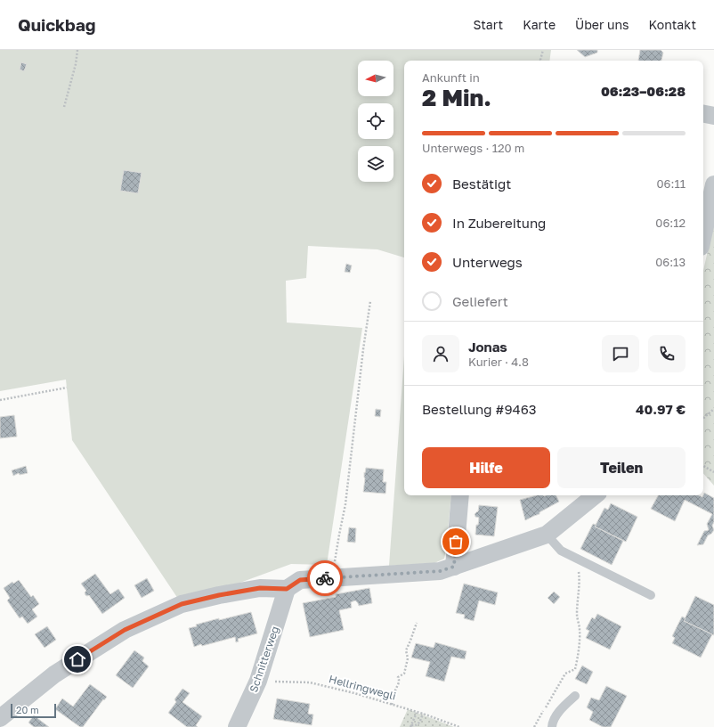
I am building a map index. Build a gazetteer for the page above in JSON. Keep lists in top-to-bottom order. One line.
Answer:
{"streets":{"street":["Schnitterweg"],"path":["Hellringwegli"]},"crossings":[["Schnitterweg","Hellringwegli"]],"scale_bar":"20 m","north":"left","page":{"header":"Quickbag","nav":["Start","Karte","Über uns","Kontakt"],"heading":["2 Min.","Ankunft in","06:23–06:28"],"panel":["Jonas","Kurier · 4.8","Bestellung #9463","40.97 €"],"bar":"Unterwegs · 120 m","list":[["Bestätigt","06:11"],["In Zubereitung","06:12"],["Unterwegs","06:13"],"Geliefert"],"buttons":["Hilfe","Teilen"],"scale":"20 m"}}
